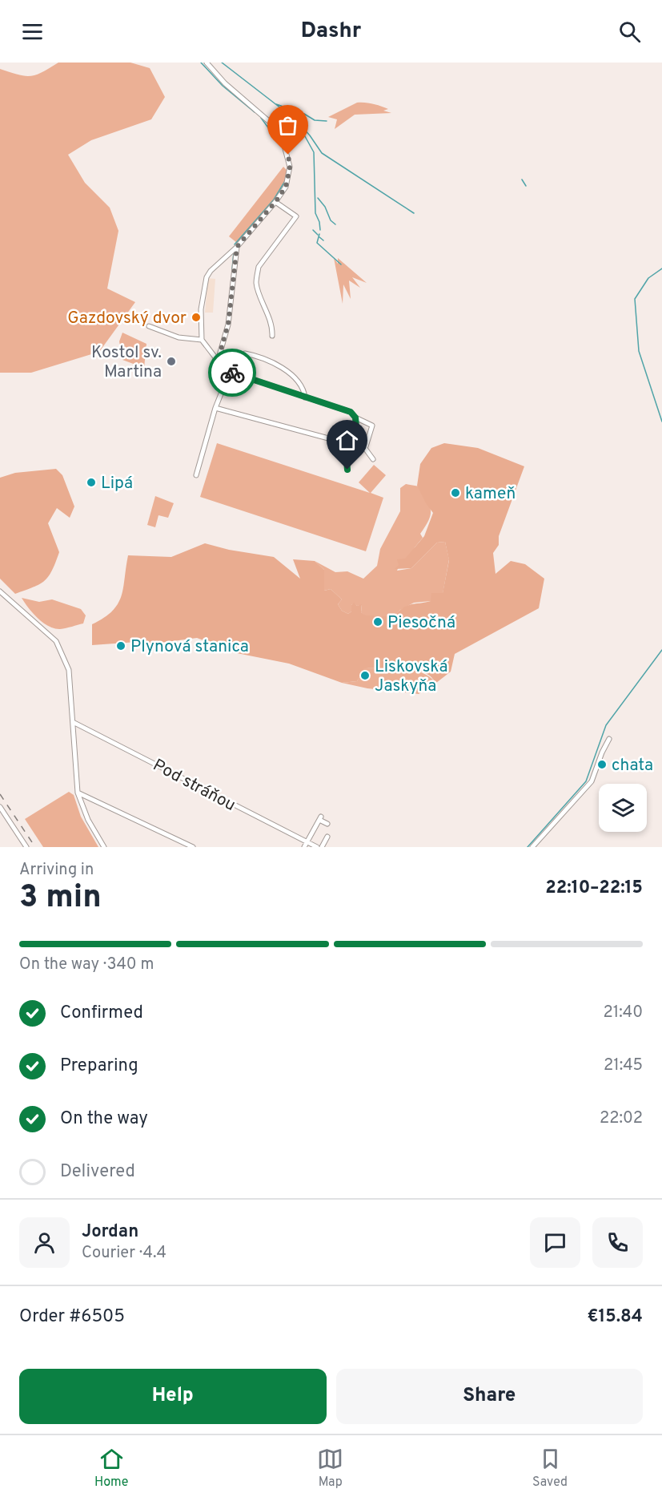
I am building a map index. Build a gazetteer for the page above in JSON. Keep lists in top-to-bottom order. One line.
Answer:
{"streets":{"street":["Pod stráňou"]},"places":["Gazdovský dvor","Kostol sv. Martina","Lipá","kameň","Piesočná","Plynová stanica","Liskovská Jaskyňa","chata"],"page":{"header":"Dashr","heading":["3 min","Arriving in","22:10–22:15"],"panel":["Jordan","Courier · 4.4","Order #6505","€15.84"],"bar":"On the way · 340 m","list":[["Confirmed","21:40"],["Preparing","21:45"],["On the way","22:02"],"Delivered"],"buttons":["Help","Share"],"tabs":["Home","Map","Saved"]}}
